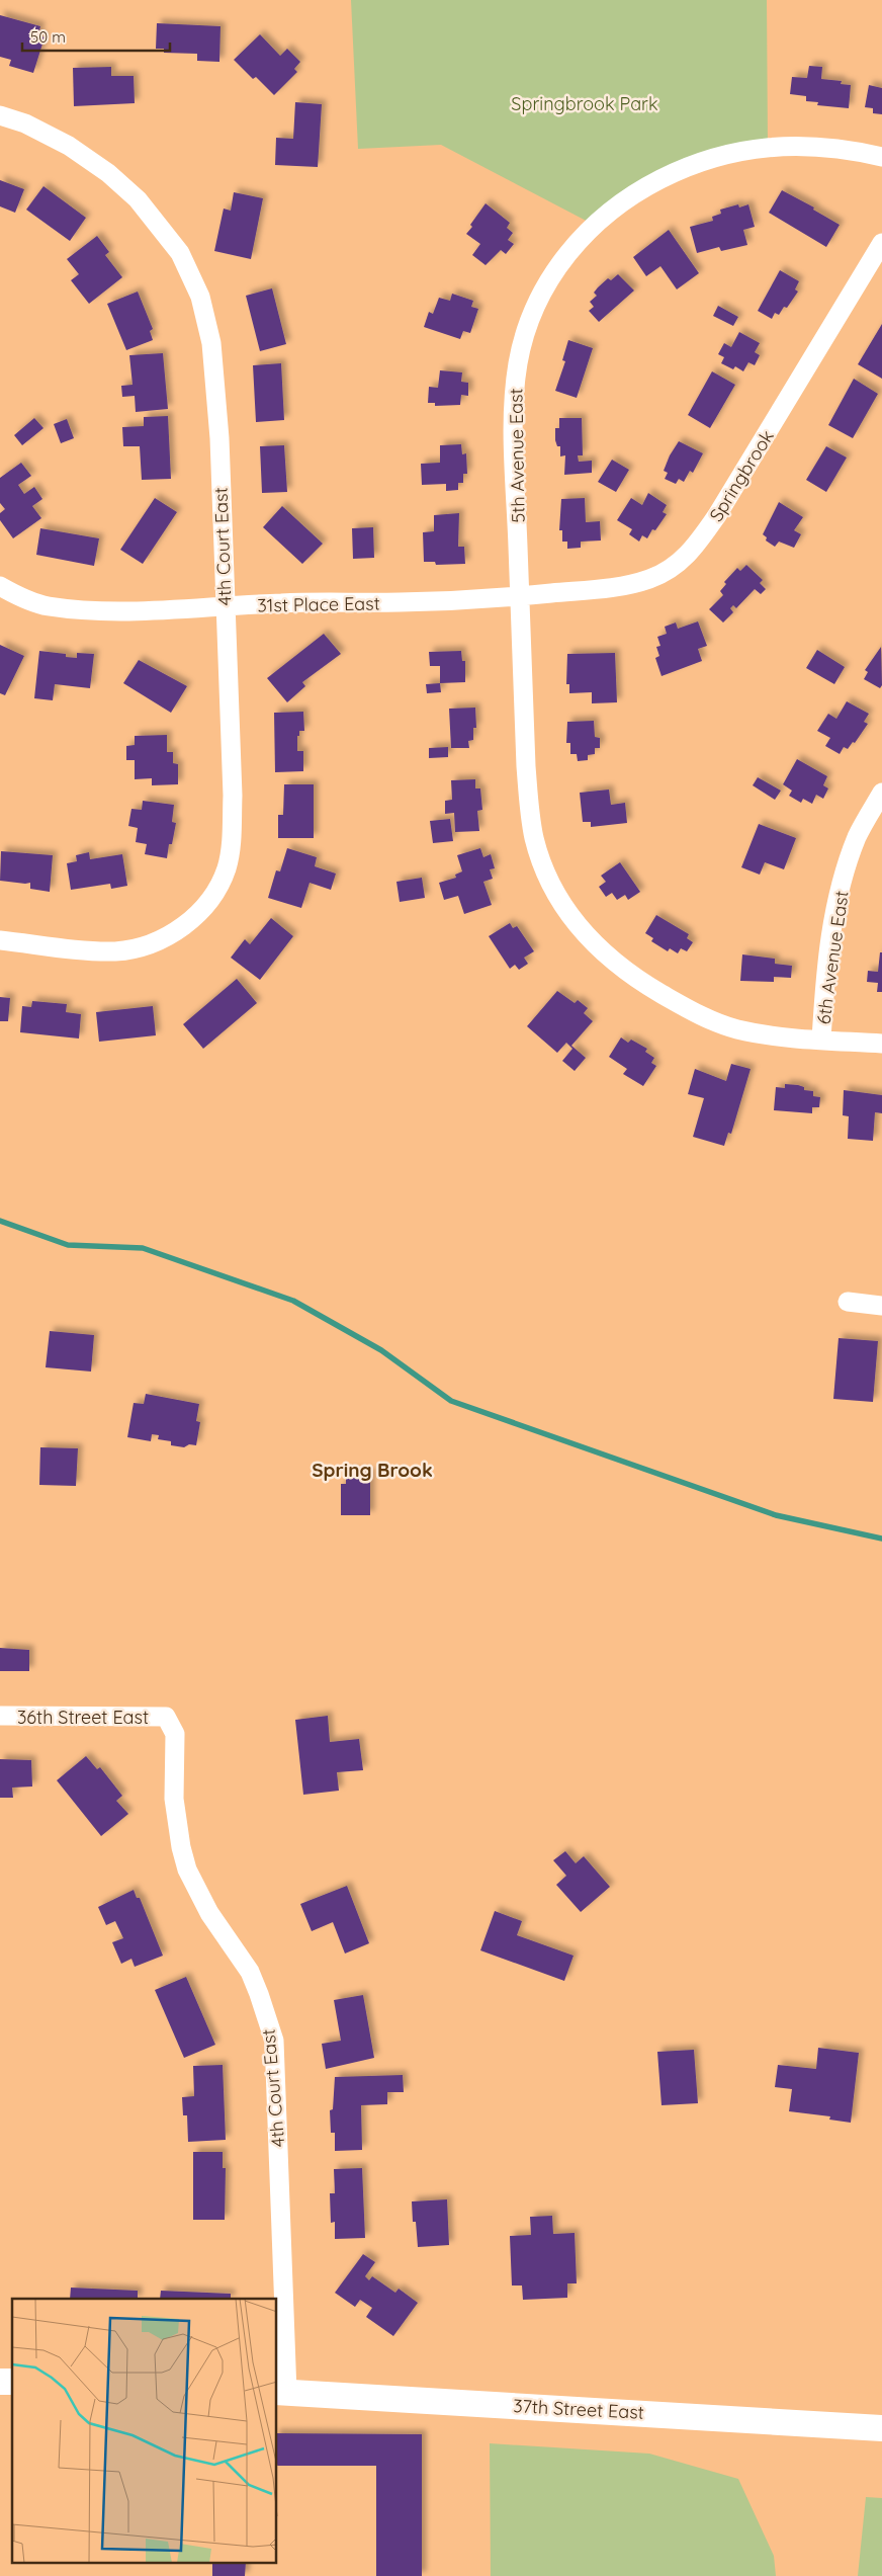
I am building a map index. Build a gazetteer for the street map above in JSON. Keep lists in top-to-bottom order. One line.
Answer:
{"streets":{"street":["5th Avenue East","Springbrook","4th Court East","31st Place East","6th Avenue East","36th Street East","37th Street East"]},"crossings":[["5th Avenue East","Springbrook"],["5th Avenue East","31st Place East"],["5th Avenue East","6th Avenue East"],["Springbrook","31st Place East"],["4th Court East","31st Place East"],["4th Court East","36th Street East"],["4th Court East","37th Street East"]],"districts":["Spring Brook"],"parks":["Springbrook Park"],"scale_bar":"50 m"}
